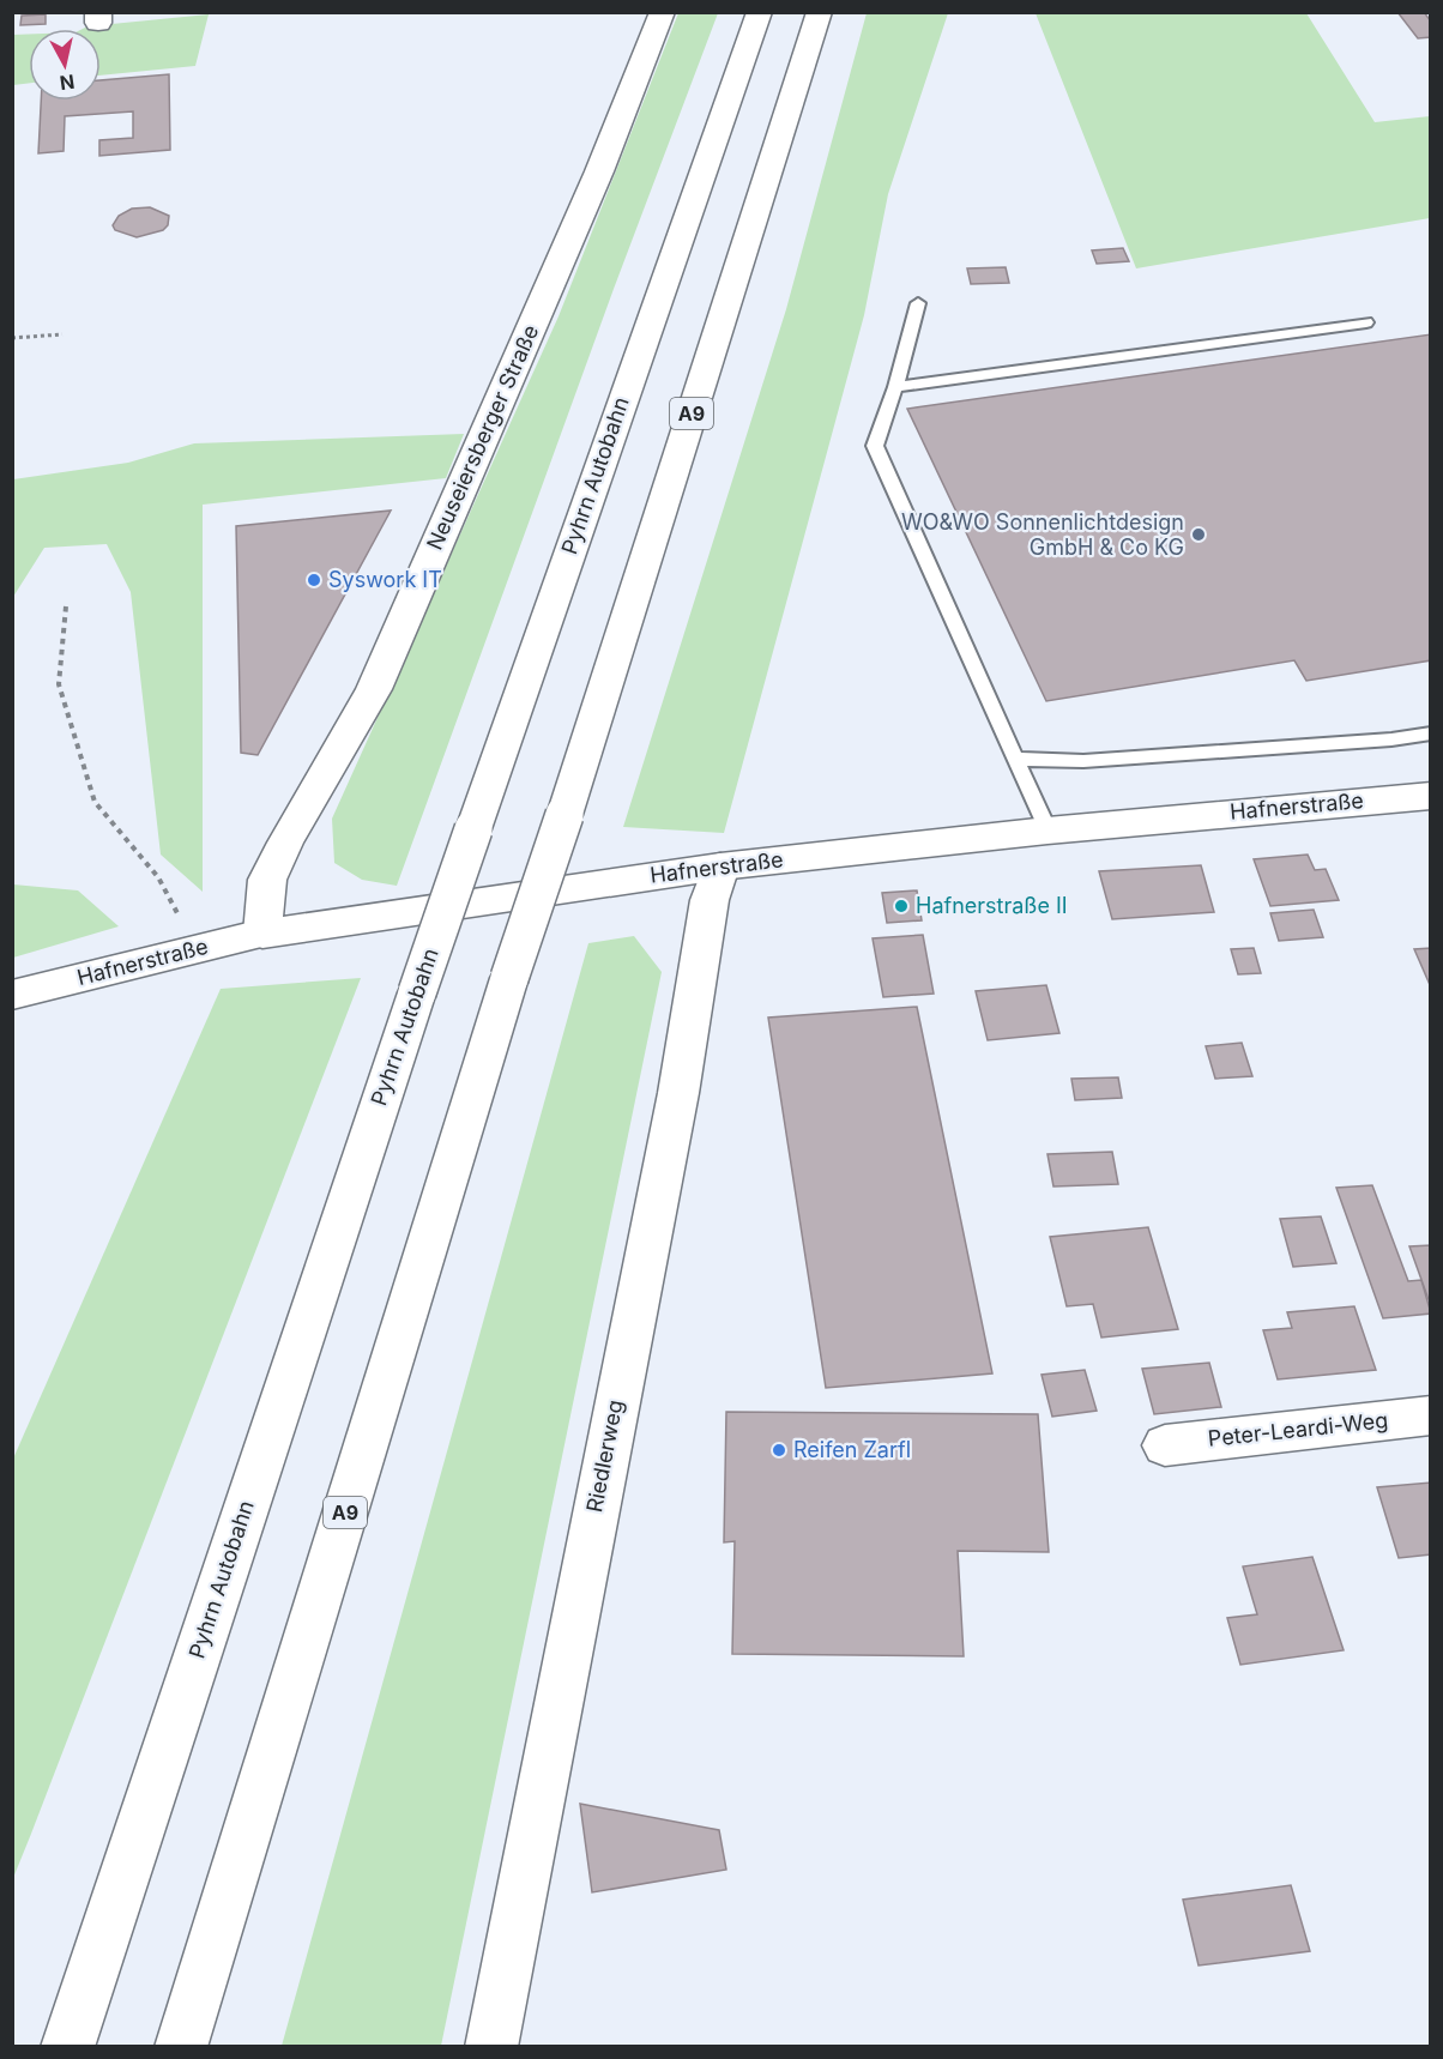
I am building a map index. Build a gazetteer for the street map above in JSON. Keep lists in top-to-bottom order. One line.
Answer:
{"streets":{"main road":["A9","Neuseiersberger Straße","Pyhrn Autobahn","Hafnerstraße","Peter-Leardi-Weg","Riedlerweg"]},"crossings":[["Neuseiersberger Straße","Hafnerstraße"],["Hafnerstraße","Riedlerweg"]],"places":["WO&WO Sonnenlichtdesign GmbH & Co KG","Syswork IT","Hafnerstraße II","Reifen Zarfl"],"north":"bottom"}
